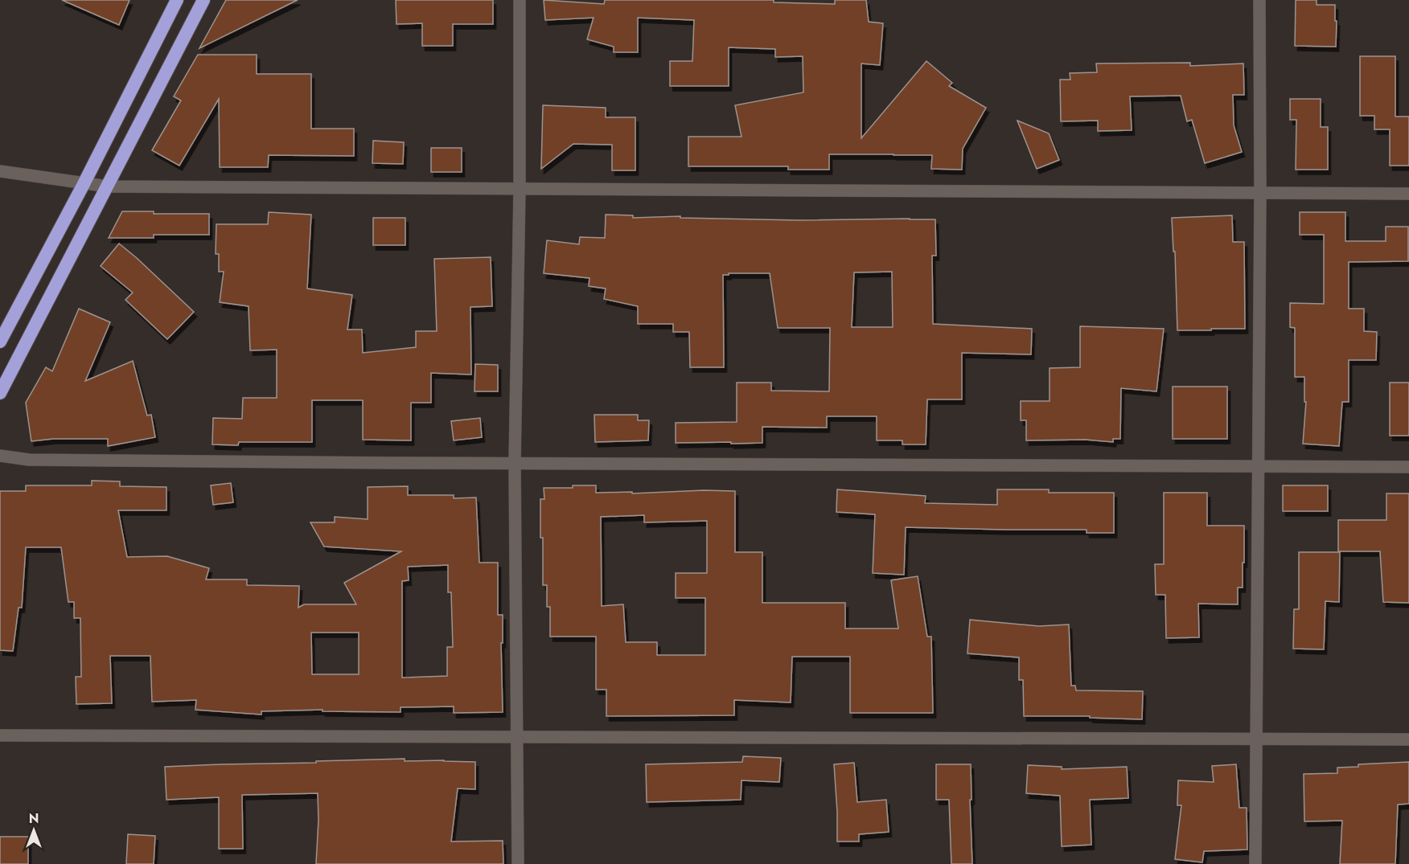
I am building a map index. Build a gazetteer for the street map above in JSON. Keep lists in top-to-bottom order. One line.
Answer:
{"north":"top"}
